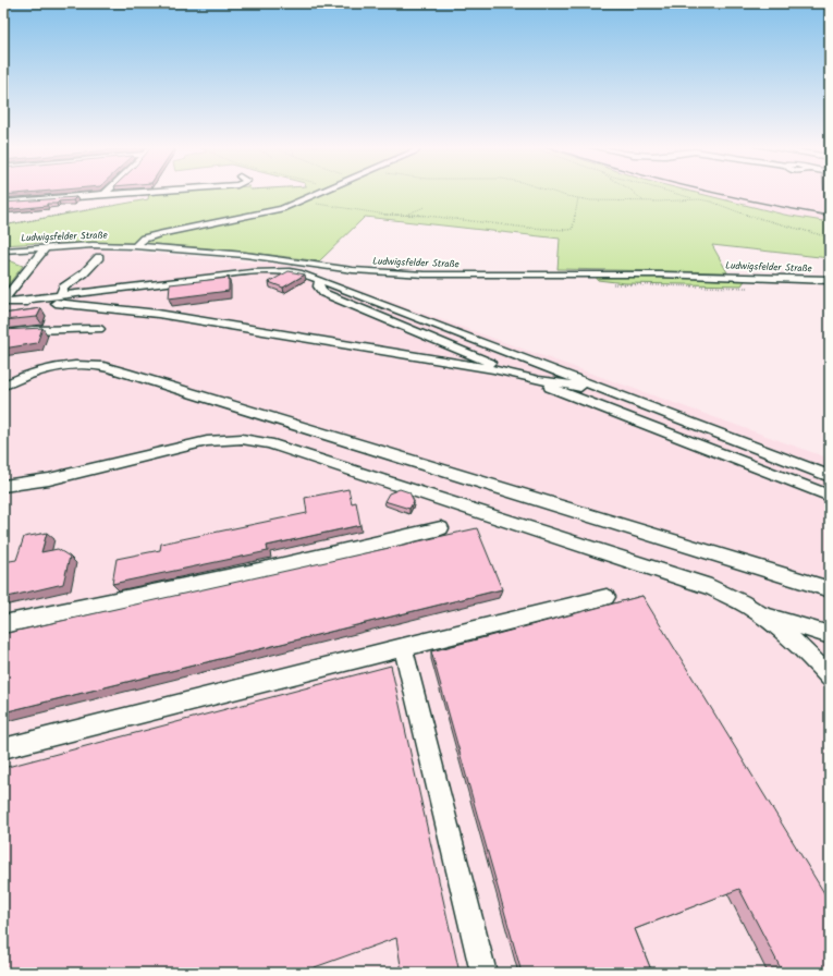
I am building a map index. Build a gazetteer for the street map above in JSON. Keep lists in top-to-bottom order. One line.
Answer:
{"streets":{"street":["Ludwigsfelder Straße"]}}
